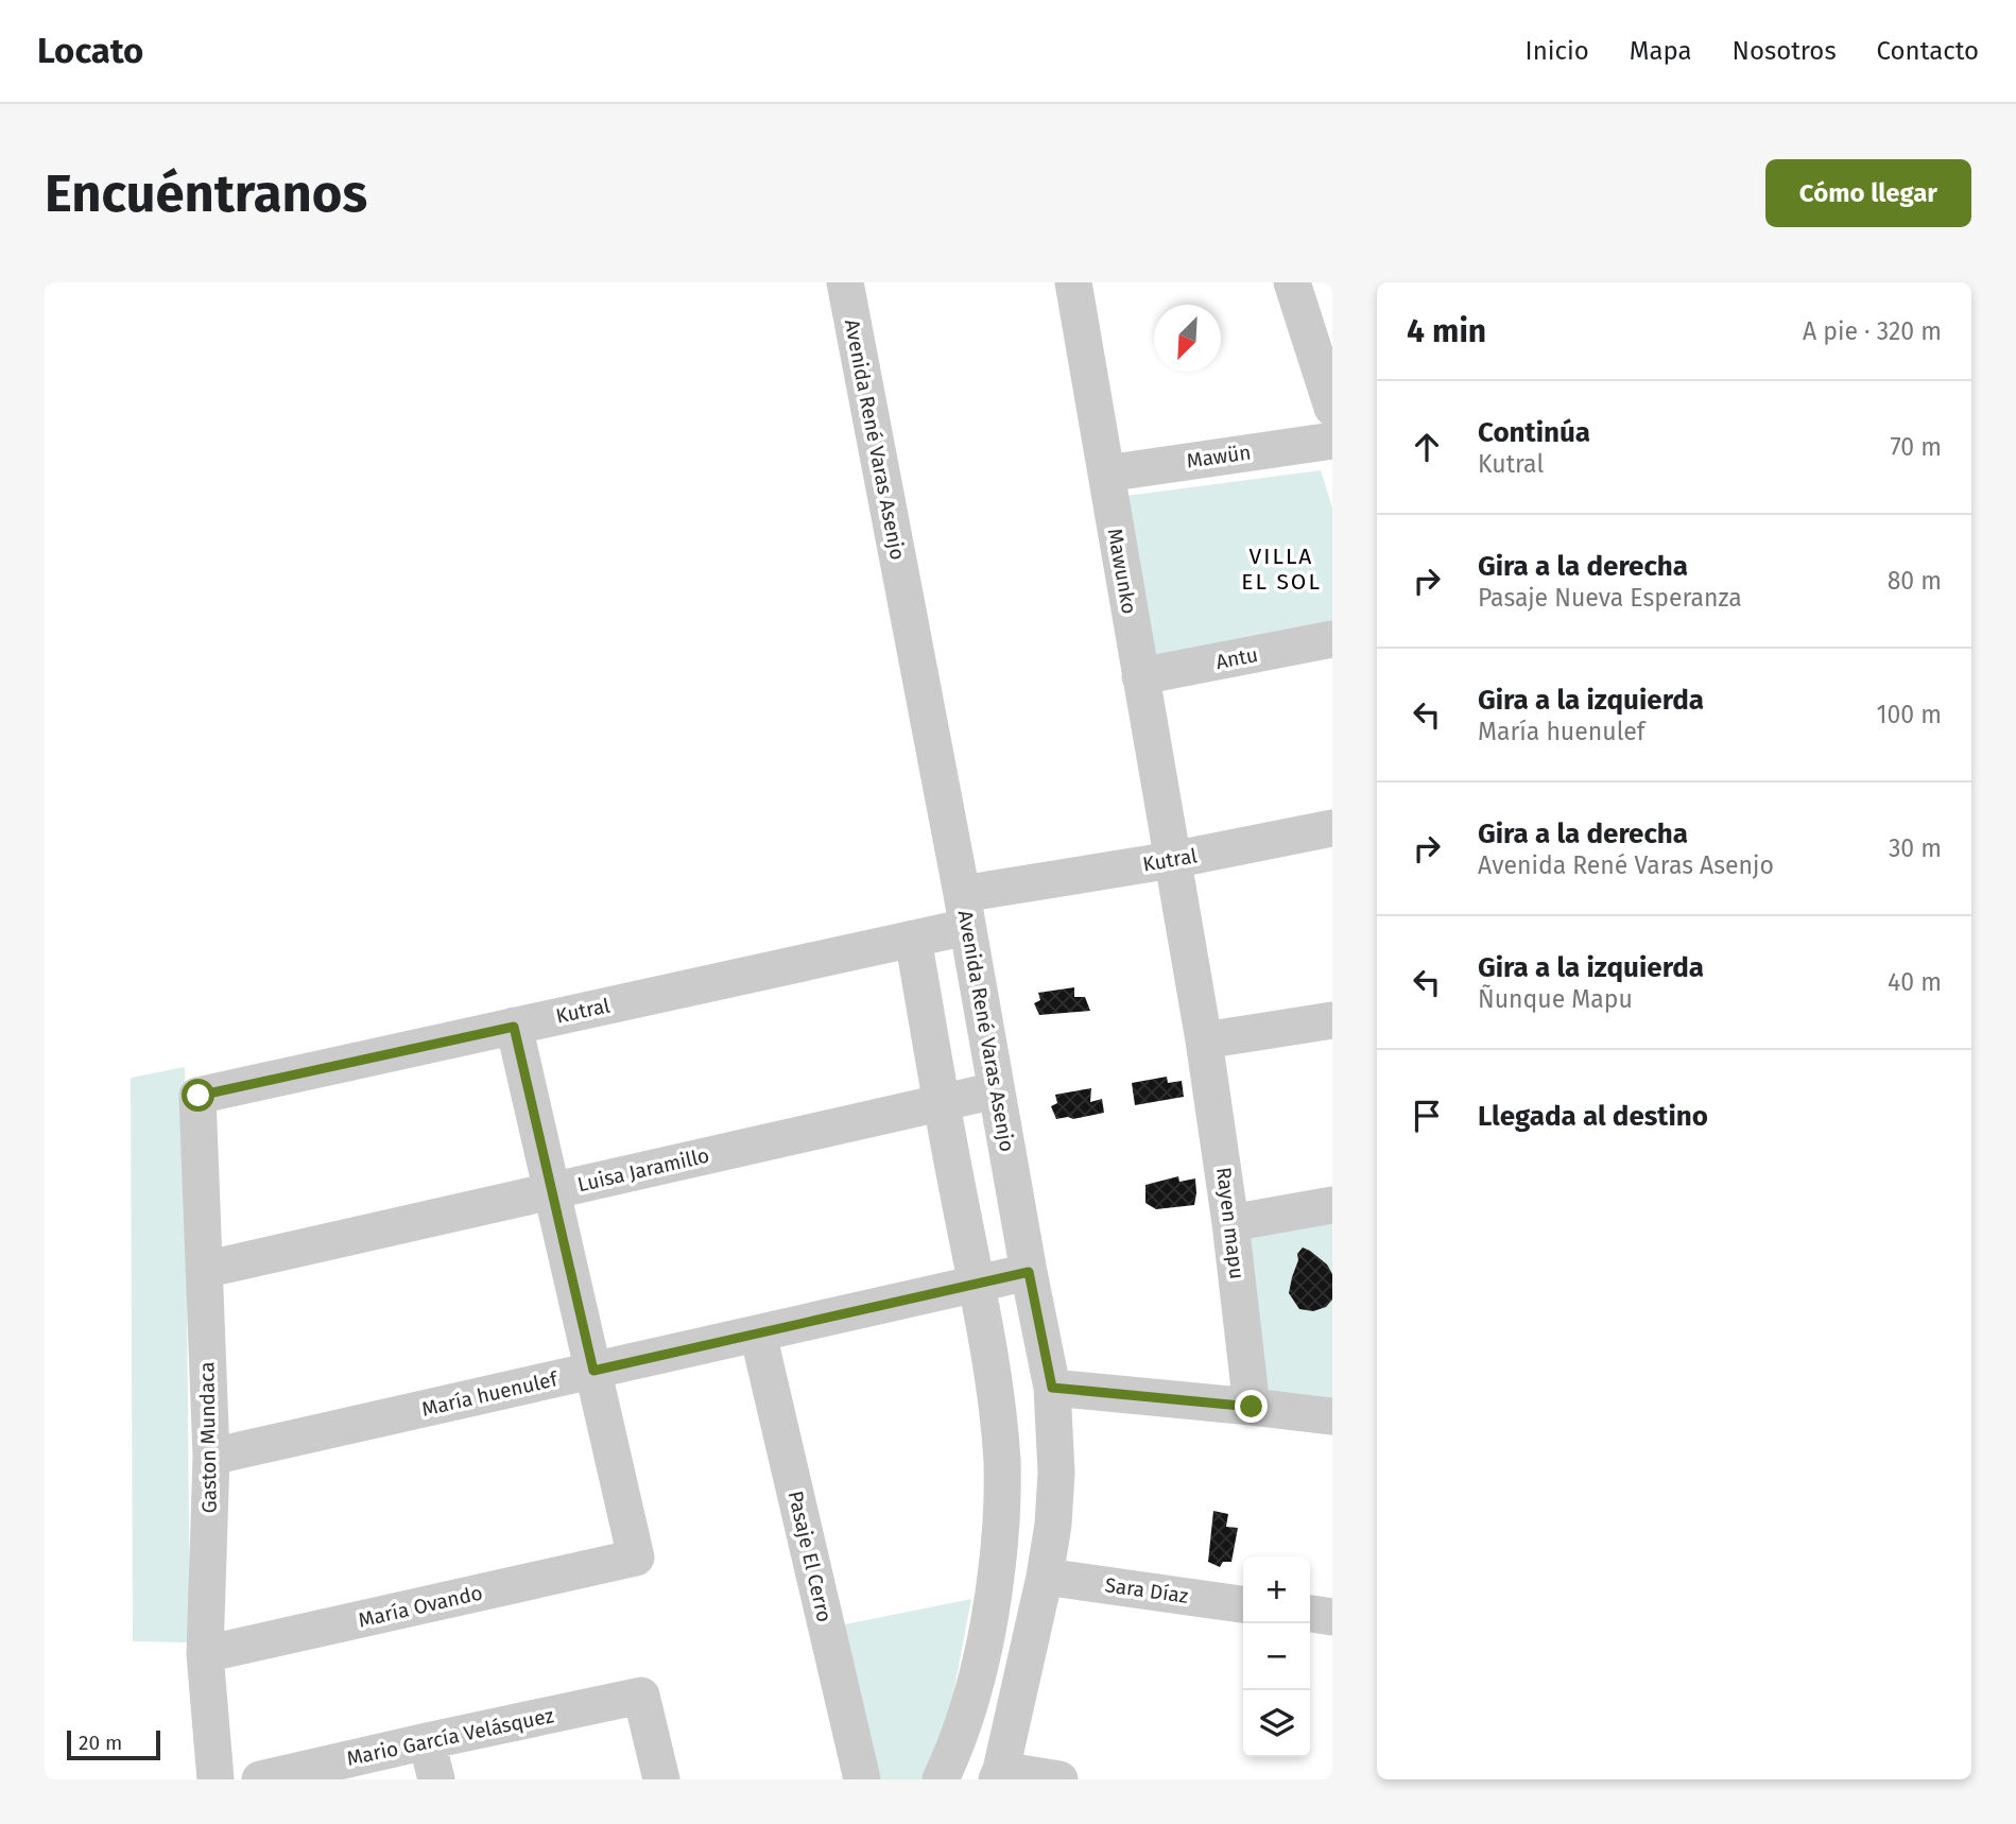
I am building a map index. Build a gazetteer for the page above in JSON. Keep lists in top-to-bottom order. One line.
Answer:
{"streets":{"street":["Avenida René Varas Asenjo","Mawün","Mawunko","Antu","Kutral","Luisa Jaramillo","Rayen mapu","María huenulef","Gaston Mundaca","Pasaje El Cerro","Sara Díaz","María Ovando","Mario García Velásquez"]},"crossings":[["Avenida René Varas Asenjo","Kutral"],["Avenida René Varas Asenjo","Luisa Jaramillo"],["Avenida René Varas Asenjo","María huenulef"],["Avenida René Varas Asenjo","Sara Díaz"],["Mawün","Mawunko"],["Mawunko","Antu"],["Mawunko","Kutral"],["Mawunko","Rayen mapu"],["Kutral","Rayen mapu"],["Kutral","Gaston Mundaca"],["Luisa Jaramillo","Gaston Mundaca"],["María huenulef","Gaston Mundaca"],["María huenulef","Pasaje El Cerro"],["María huenulef","María Ovando"],["Gaston Mundaca","María Ovando"]],"districts":["VILLA EL SOL"],"scale_bar":"20 m","north":"bottom left","page":{"header":"Locato","nav":["Inicio","Mapa","Nosotros","Contacto"],"buttons":"Cómo llegar","title":"Encuéntranos","heading":["4 min","A pie · 320 m"],"list":[["Continúa","Kutral","70 m"],["Gira a la derecha","Pasaje Nueva Esperanza","80 m"],["Gira a la izquierda","María huenulef","100 m"],["Gira a la derecha","Avenida René Varas Asenjo","30 m"],["Gira a la izquierda","Ñunque Mapu","40 m"],"Llegada al destino"],"map_buttons":["+","−"],"scale":"20 m"}}
